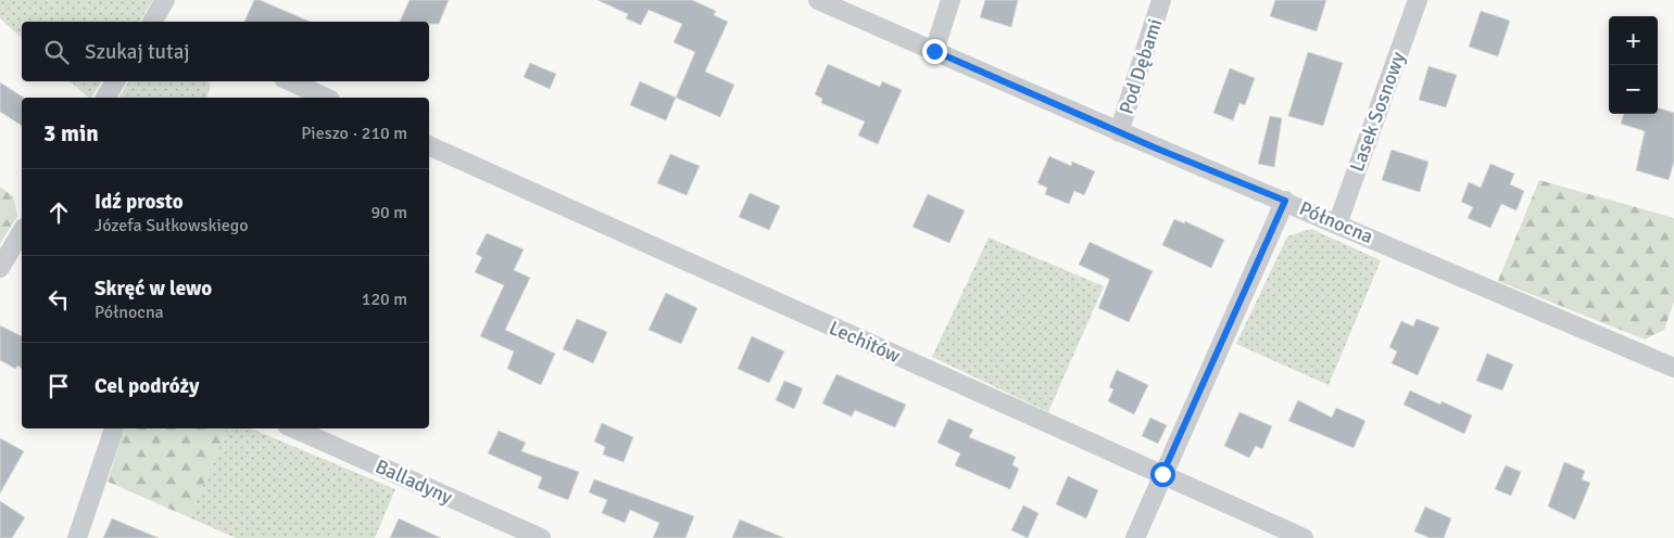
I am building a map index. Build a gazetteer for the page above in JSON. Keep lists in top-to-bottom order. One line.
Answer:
{"streets":{"street":["Pod Dębami","Lasek Sosnowy","Północna","Lechitów","Balladyny"]},"crossings":[["Pod Dębami","Północna"],["Lasek Sosnowy","Północna"]],"page":{"map_buttons":["+","−"],"search":"Szukaj tutaj","heading":["3 min","Pieszo · 210 m"],"list":[["Idź prosto","Józefa Sułkowskiego","90 m"],["Skręć w lewo","Północna","120 m"],"Cel podróży"]}}
